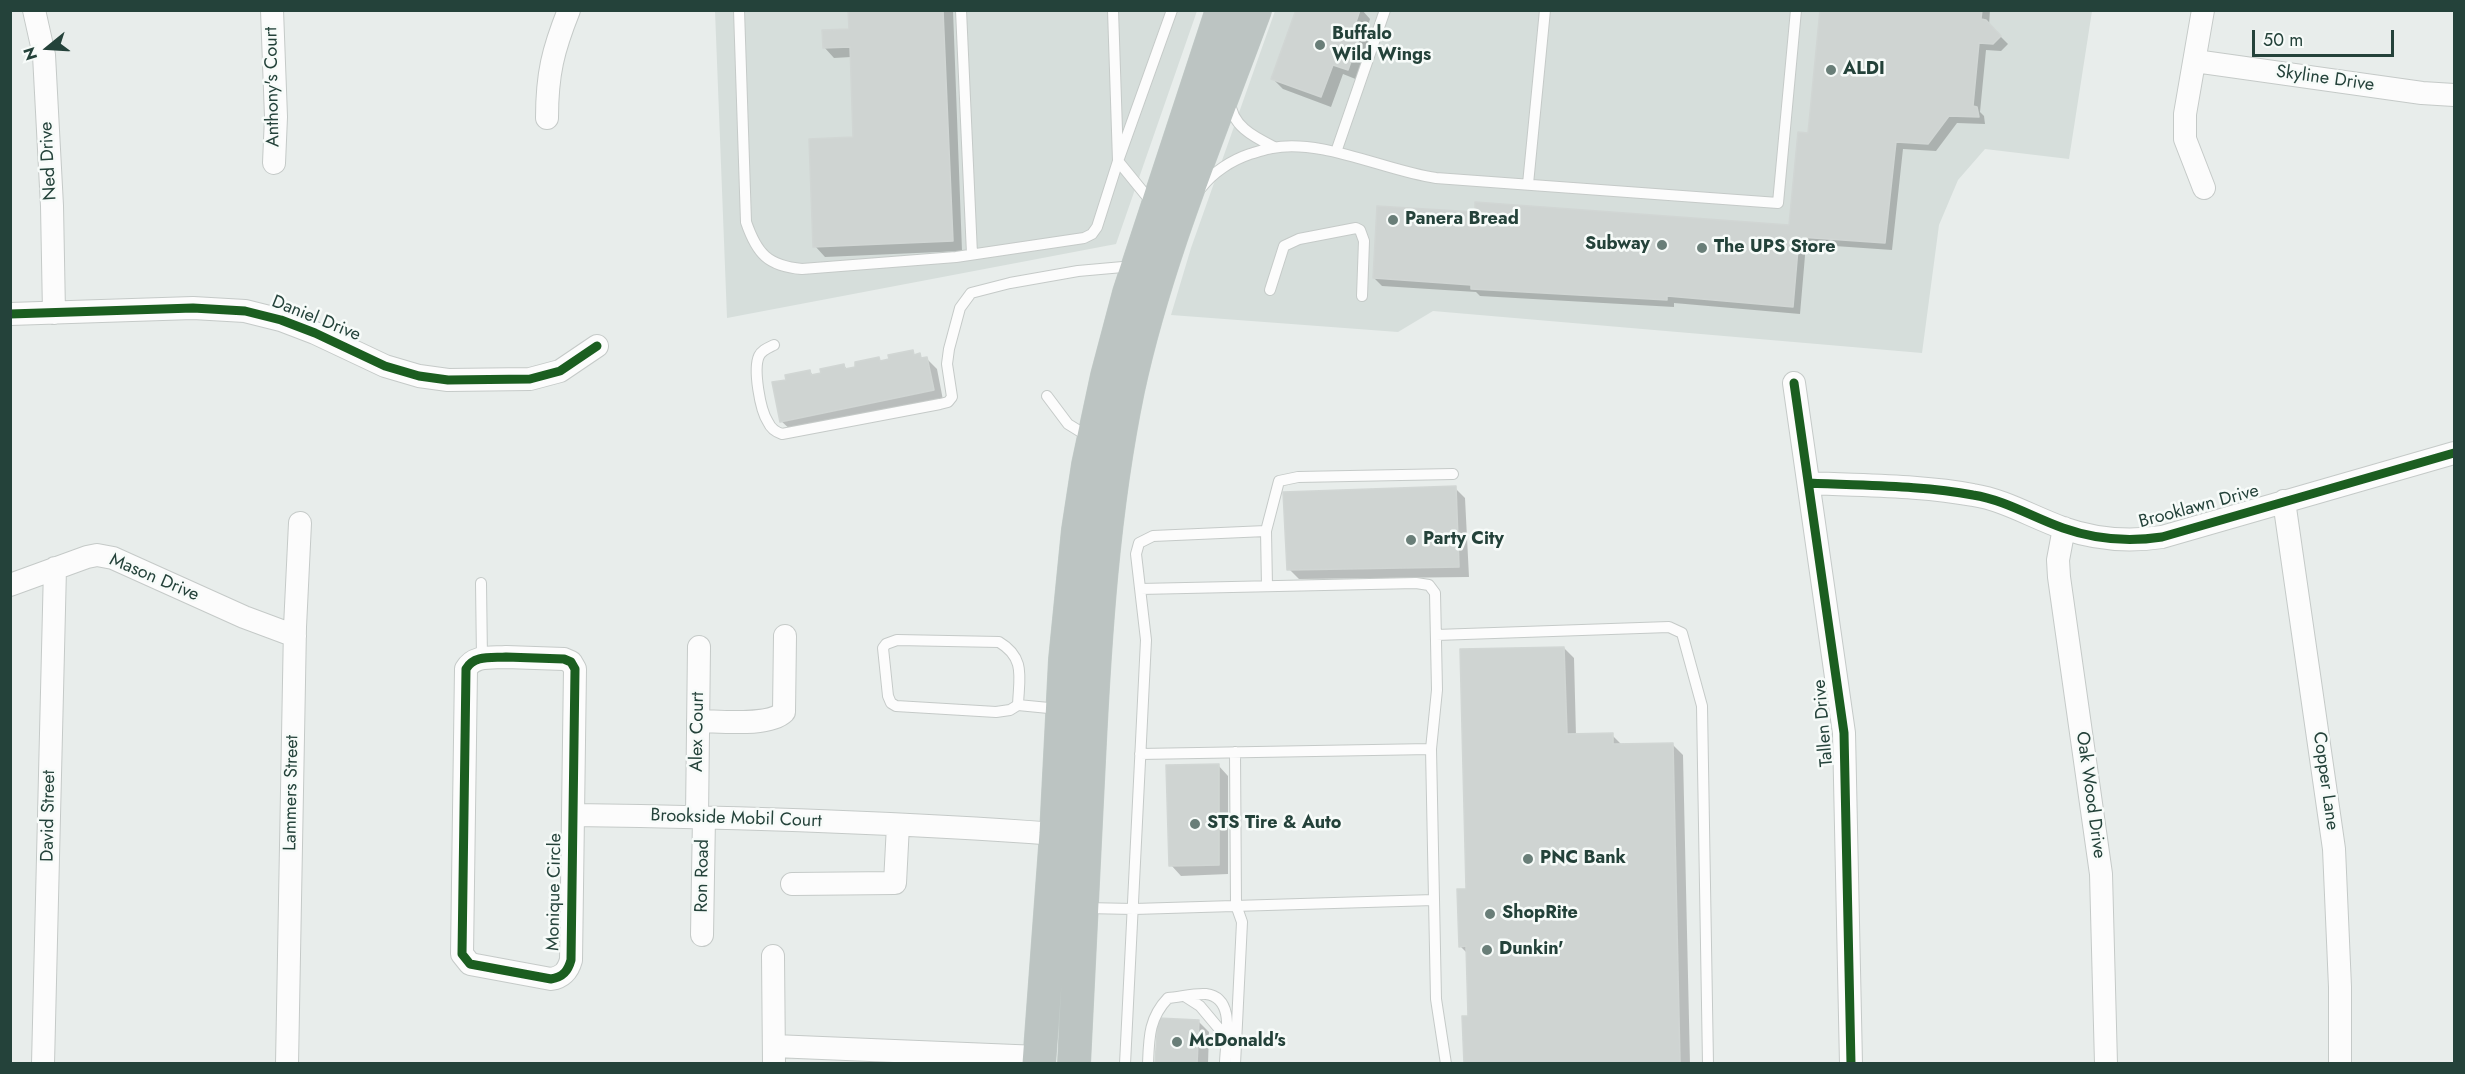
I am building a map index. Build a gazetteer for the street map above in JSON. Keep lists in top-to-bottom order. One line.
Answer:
{"streets":{"street":["Skyline Drive","Anthony's Court","Ned Drive","Daniel Drive","Brooklawn Drive","Mason Drive","Tallen Drive","Alex Court","Copper Lane","Lammers Street","Oak Wood Drive","David Street","Brookside Mobil Court","Ron Road","Monique Circle"]},"crossings":[["Ned Drive","Daniel Drive"],["Brooklawn Drive","Tallen Drive"],["Brooklawn Drive","Copper Lane"],["Brooklawn Drive","Oak Wood Drive"],["Mason Drive","Lammers Street"],["Mason Drive","David Street"],["Alex Court","Brookside Mobil Court"],["Alex Court","Ron Road"],["Brookside Mobil Court","Ron Road"],["Brookside Mobil Court","Monique Circle"]],"places":["Buffalo Wild Wings","ALDI","Panera Bread","Subway","The UPS Store","Party City","STS Tire & Auto","PNC Bank","ShopRite","Dunkin'","McDonald's"],"scale_bar":"50 m","north":"left"}
